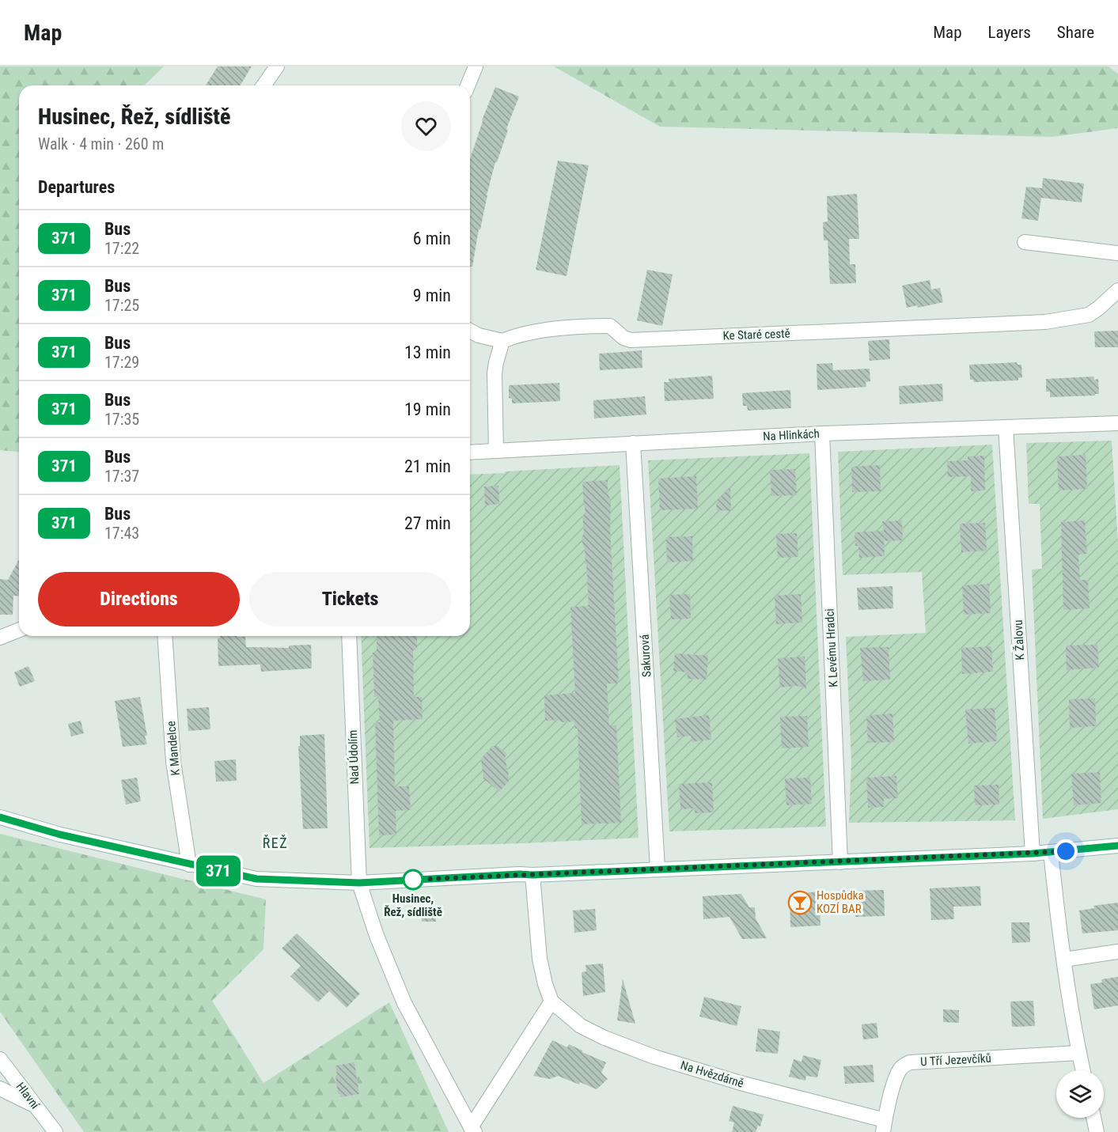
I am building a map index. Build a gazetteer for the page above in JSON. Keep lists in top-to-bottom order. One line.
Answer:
{"streets":{"street":["Ke Staré cestě","Na Hlinkách","K Žalovu","K Levému Hradci","Sakurová","K Mandelce","Nad Údolím","U Tří Jezevčíků","Na Hvězdárně","Hlavní"]},"crossings":[["Na Hlinkách","K Žalovu"],["Na Hlinkách","K Levému Hradci"],["Na Hlinkách","Sakurová"],["U Tří Jezevčíků","Na Hvězdárně"]],"districts":["ŘEŽ"],"places":{"other":["Husinec, Řež, sídliště"],"bar":["Hospůdka KOZÍ BAR"]},"lines":["bus line 371"],"page":{"header":"Map","nav":["Map","Layers","Share"],"on_map":"371","heading":[["Husinec, Řež, sídliště","Walk · 4 min · 260 m"],"Departures"],"list":[{"mark":"371","name":"Bus","note":"17:22","value":"6 min"},{"mark":"371","name":"Bus","note":"17:25","value":"9 min"},{"mark":"371","name":"Bus","note":"17:29","value":"13 min"},{"mark":"371","name":"Bus","note":"17:35","value":"19 min"},{"mark":"371","name":"Bus","note":"17:37","value":"21 min"},{"mark":"371","name":"Bus","note":"17:43","value":"27 min"}],"buttons":["Directions","Tickets"]}}
